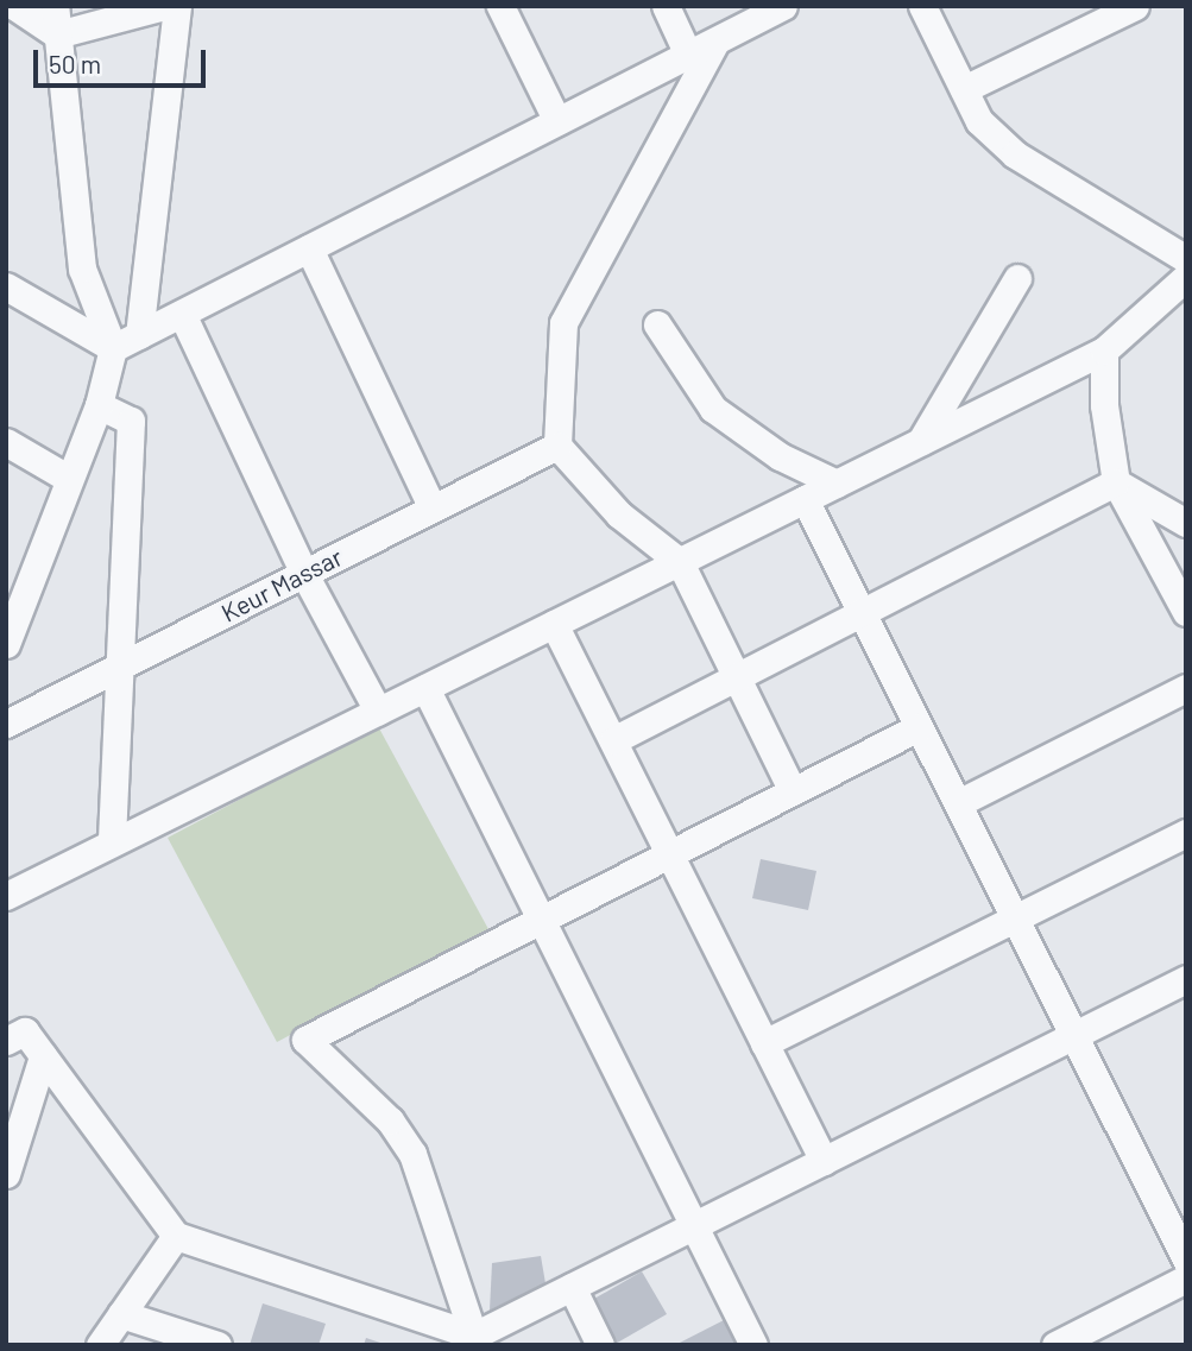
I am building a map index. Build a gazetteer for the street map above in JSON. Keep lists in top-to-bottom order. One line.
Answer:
{"streets":{"street":["Keur Massar"]},"scale_bar":"50 m"}
